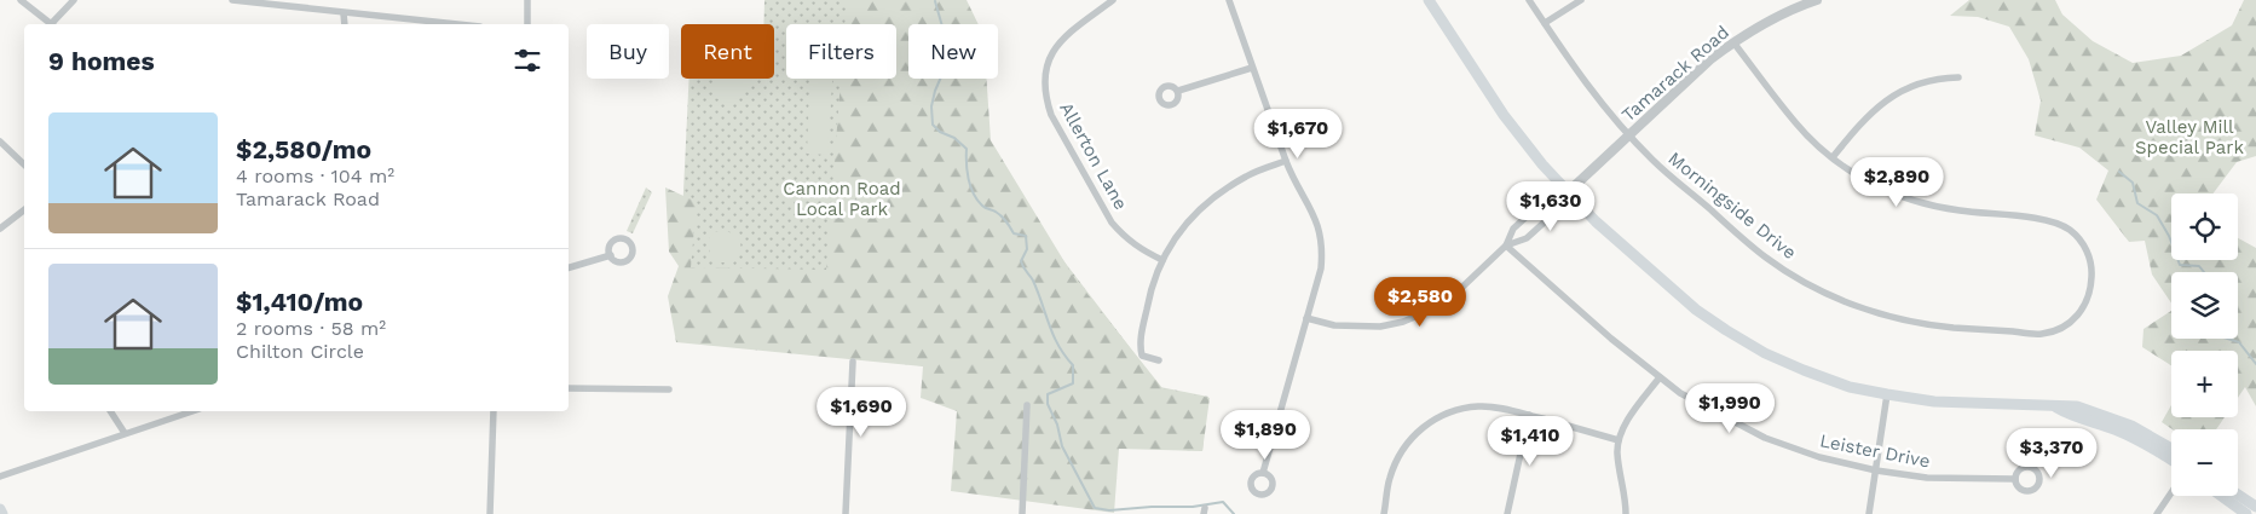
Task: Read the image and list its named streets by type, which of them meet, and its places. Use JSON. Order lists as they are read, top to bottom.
{
  "streets": {
    "street": [
      "Tamarack Road",
      "Allerton Lane",
      "Morningside Drive",
      "Leister Drive"
    ]
  },
  "crossings": [
    ["Tamarack Road", "Morningside Drive"],
    ["Tamarack Road", "Leister Drive"]
  ],
  "parks": ["Valley Mill Special Park", "Cannon Road Local Park"],
  "page": {
    "chip": [
      "Buy",
      "Rent",
      "Filters",
      "New"
    ],
    "heading": "9 homes",
    "list": [
      {
        "name": "$2,580/mo",
        "note": "4 rooms · 104 m² · Tamarack Road"
      },
      {
        "name": "$1,410/mo",
        "note": "2 rooms · 58 m² · Chilton Circle"
      }
    ],
    "price": [
      "$1,670",
      "$2,890",
      "$1,630",
      "$2,580",
      "$1,990",
      "$1,690",
      "$1,890",
      "$1,410",
      "$3,370"
    ],
    "map_buttons": ["+", "−"]
  }
}
